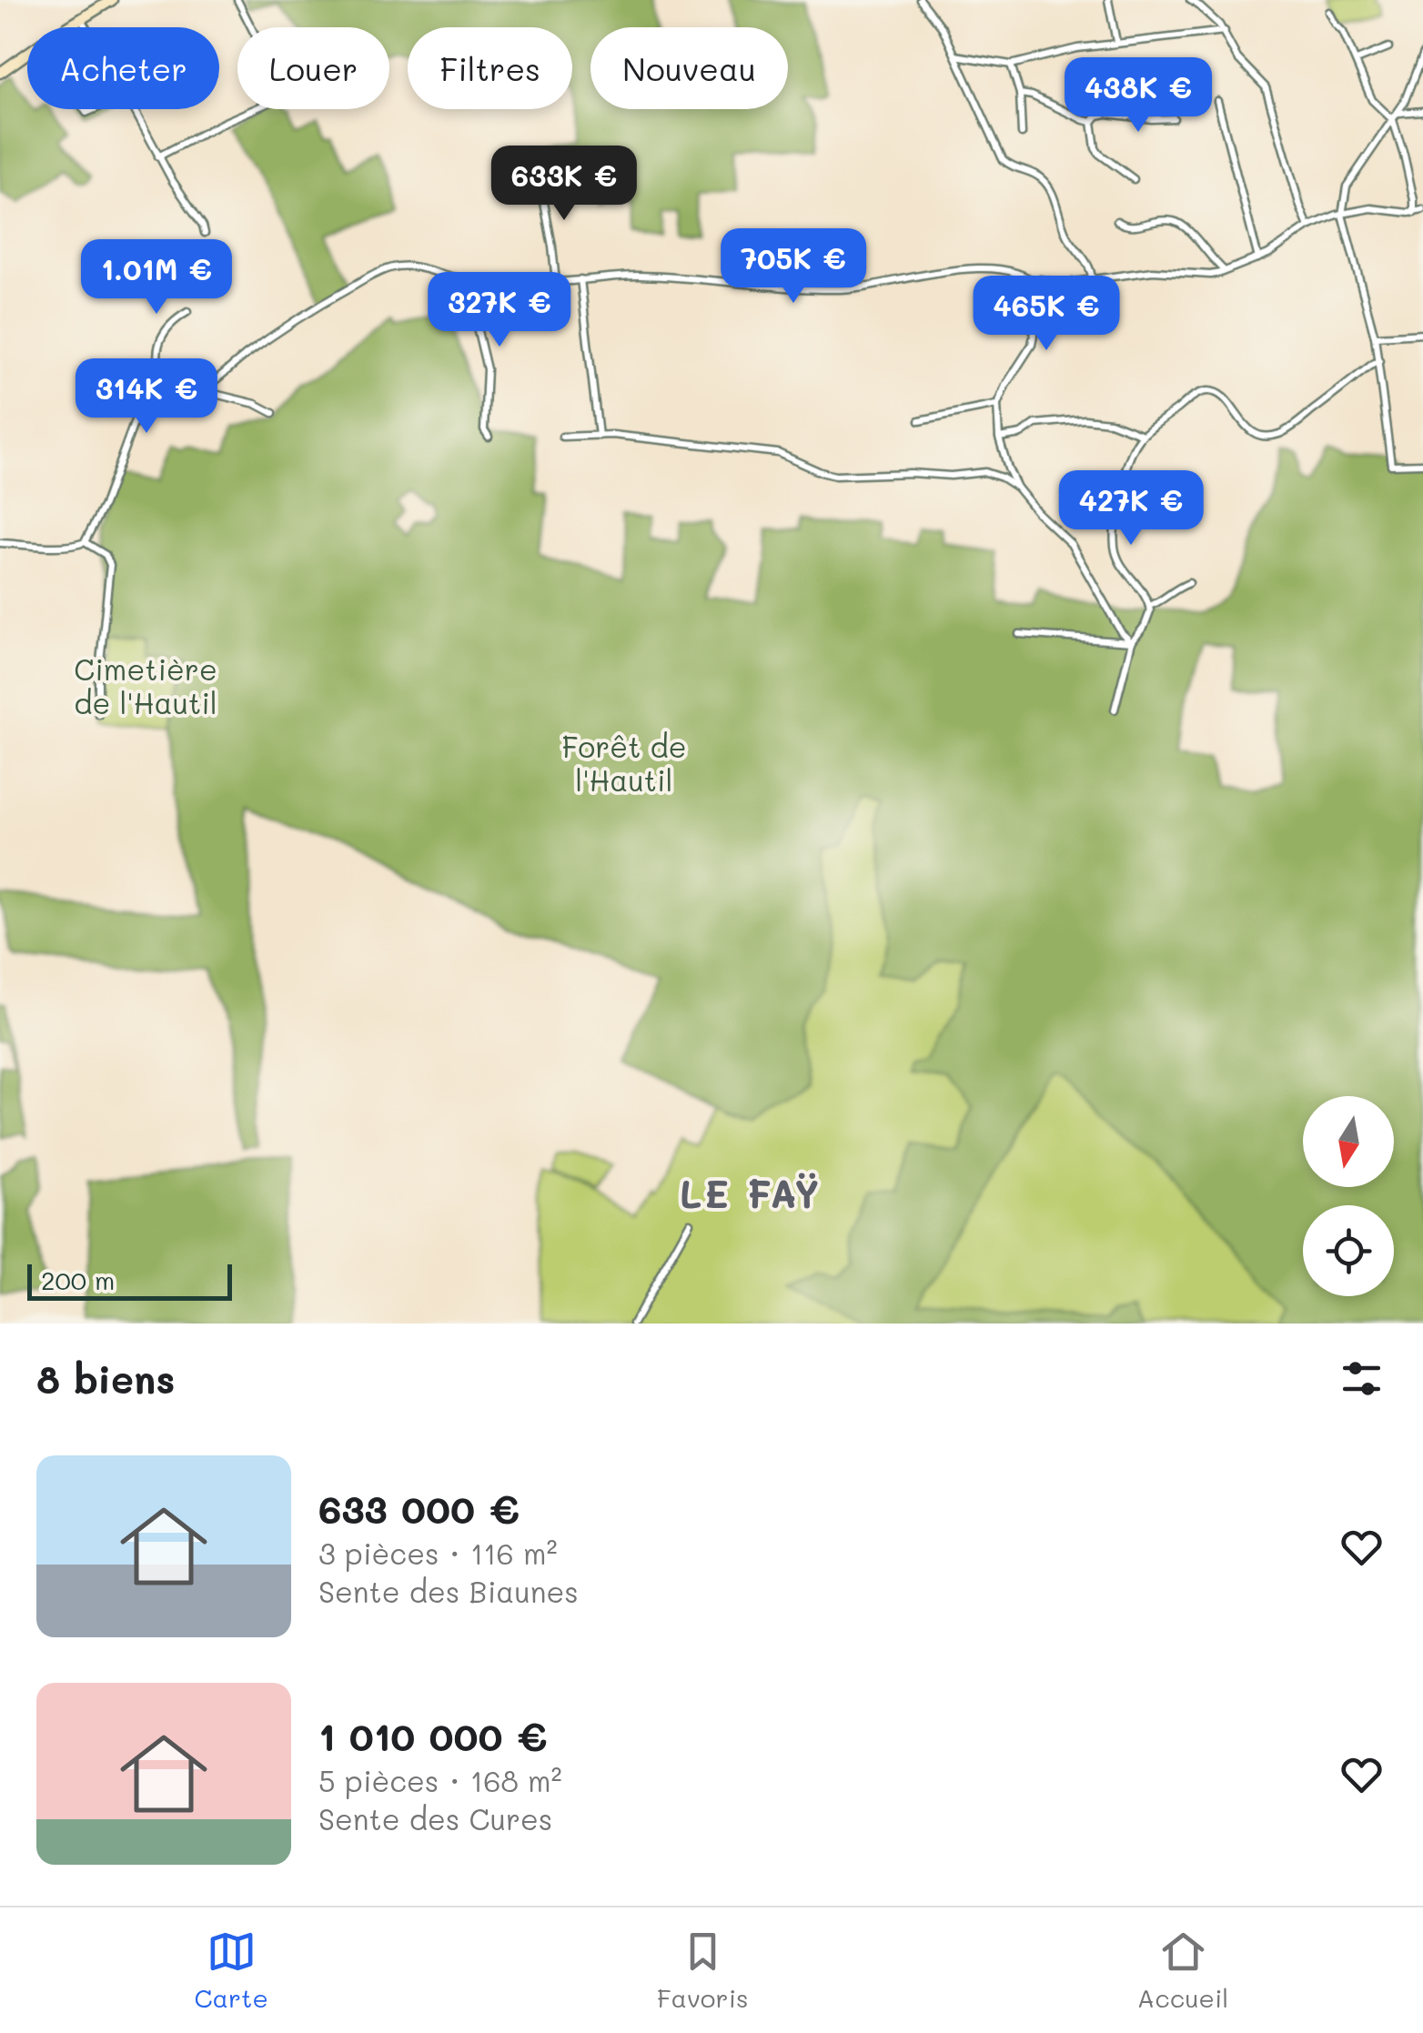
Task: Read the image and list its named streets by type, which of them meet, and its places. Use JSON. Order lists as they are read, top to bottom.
{
  "districts": ["LE FAŸ"],
  "parks": ["Cimetière de l'Hautil", "Forêt de l'Hautil"],
  "scale_bar": "200 m",
  "north": "bottom",
  "page": {
    "chip": [
      "Acheter",
      "Louer",
      "Filtres",
      "Nouveau"
    ],
    "price": [
      "438K €",
      "633K €",
      "705K €",
      "1.01M €",
      "327K €",
      "465K €",
      "314K €",
      "427K €"
    ],
    "scale": "200 m",
    "heading": "8 biens",
    "list": [
      {
        "name": "633 000 €",
        "note": "3 pièces · 116 m² · Sente des Biaunes"
      },
      {
        "name": "1 010 000 €",
        "note": "5 pièces · 168 m² · Sente des Cures"
      }
    ],
    "tabs": ["Carte", "Favoris", "Accueil"]
  }
}
